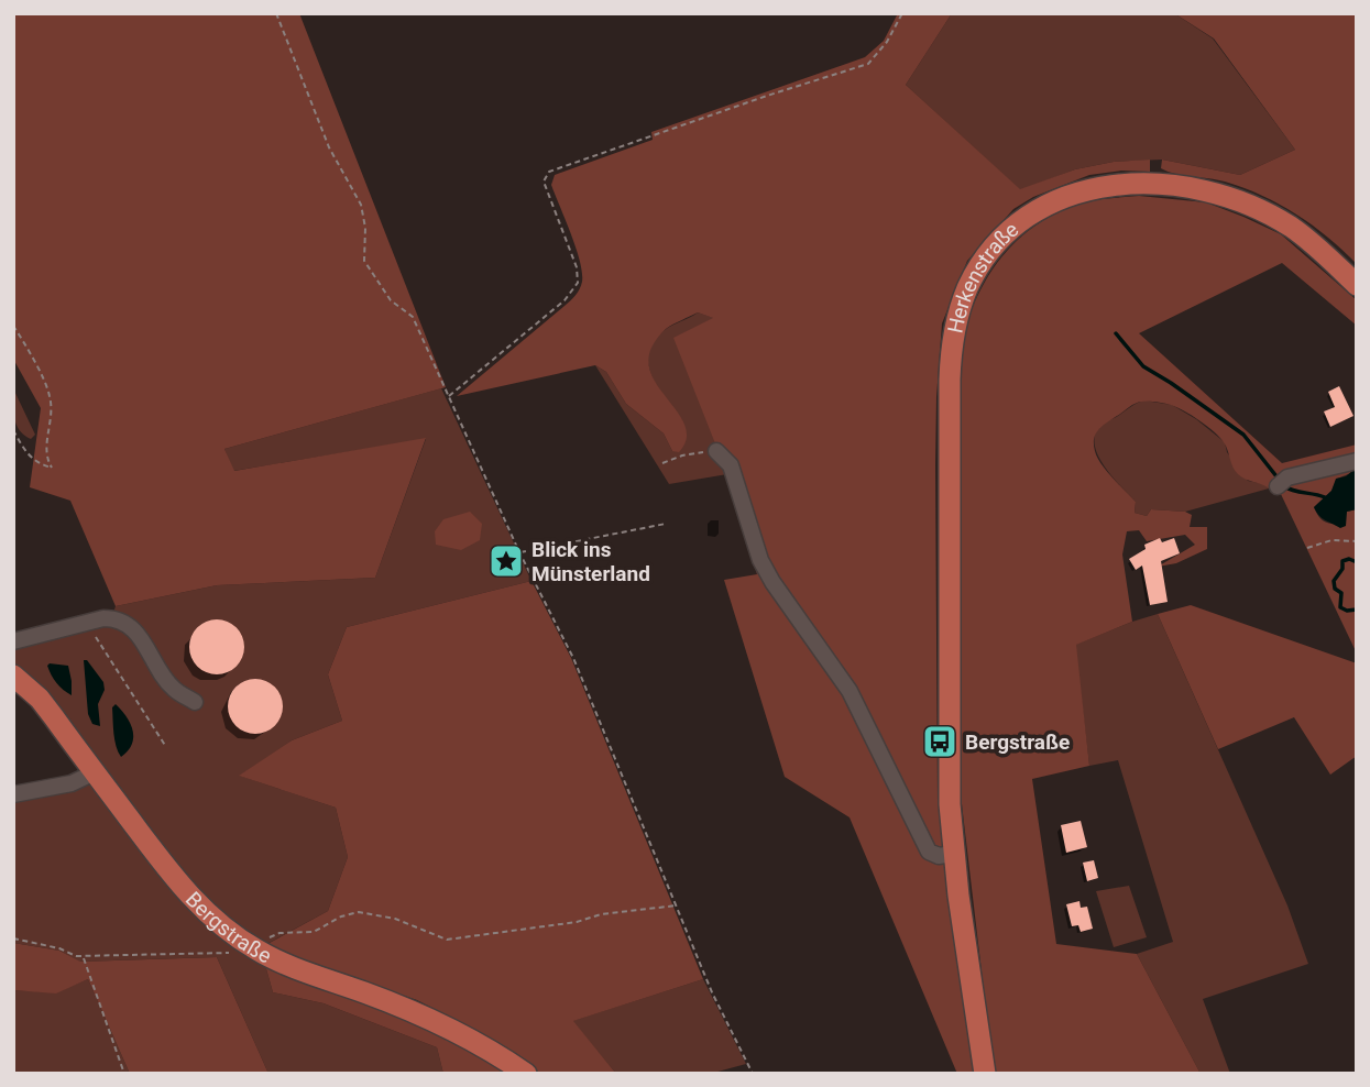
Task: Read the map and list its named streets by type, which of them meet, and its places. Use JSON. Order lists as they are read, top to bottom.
{
  "streets": {
    "main road": ["Herkenstraße", "Bergstraße"]
  },
  "places": {
    "place": ["Blick ins Münsterland"],
    "bus stop": ["Bergstraße"]
  }
}
